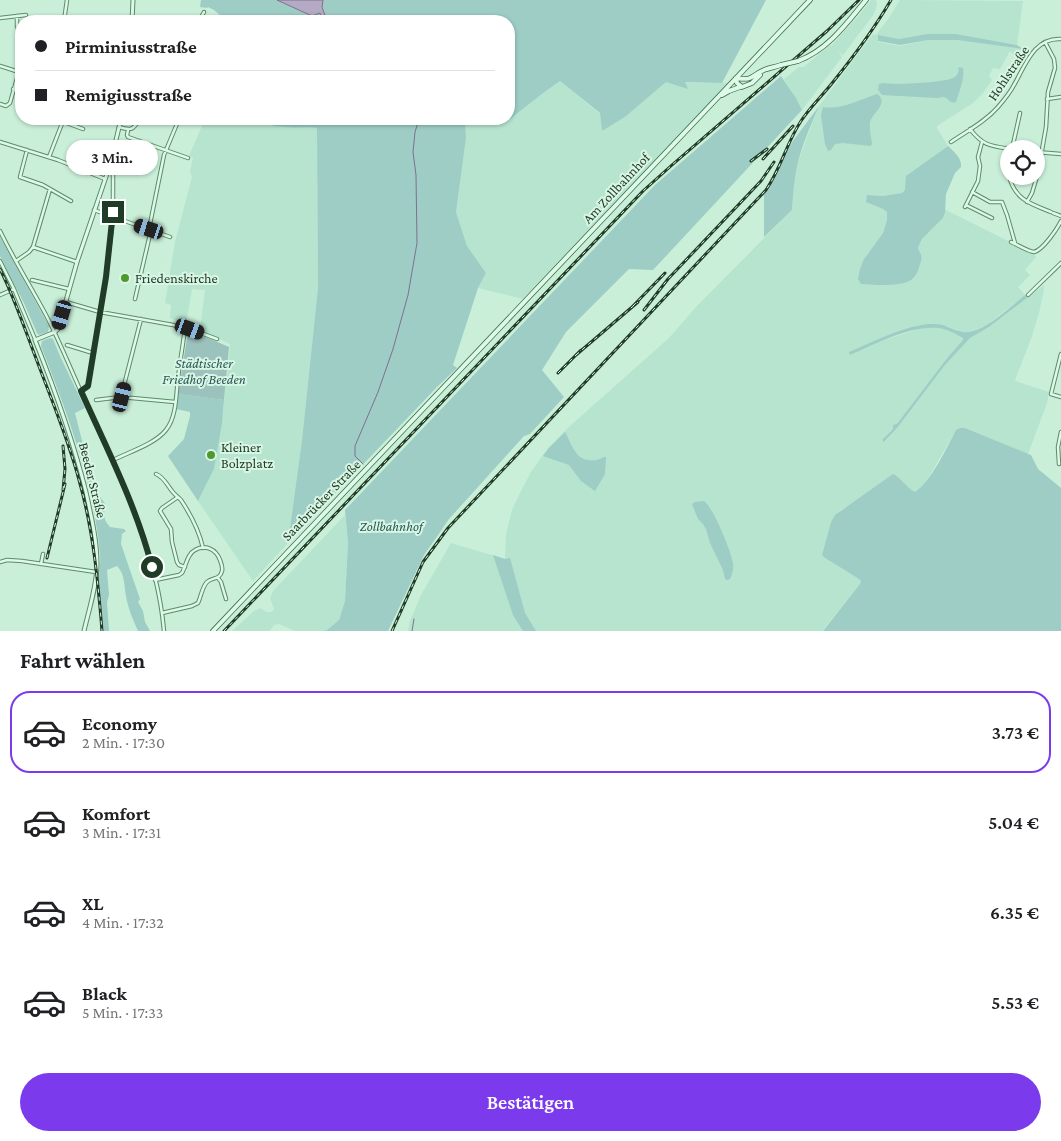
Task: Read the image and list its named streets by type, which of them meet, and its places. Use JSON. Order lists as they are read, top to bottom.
{
  "streets": {
    "main road": ["Am Zollbahnhof", "Saarbrücker Straße"],
    "street": ["Hohlstraße", "Beeder Straße"]
  },
  "crossings": [
    ["Am Zollbahnhof", "Saarbrücker Straße"]
  ],
  "parks": ["Städtischer Friedhof Beeden", "Zollbahnhof"],
  "places": ["Friedenskirche", "Kleiner Bolzplatz"],
  "page": {
    "banner": ["Pirminiusstraße", "Remigiusstraße"],
    "bubble": "3 Min.",
    "heading": "Fahrt wählen",
    "list": [
      {
        "name": "Economy",
        "note": "2 Min. · 17:30",
        "value": "3.73 €"
      },
      {
        "name": "Komfort",
        "note": "3 Min. · 17:31",
        "value": "5.04 €"
      },
      {
        "name": "XL",
        "note": "4 Min. · 17:32",
        "value": "6.35 €"
      },
      {
        "name": "Black",
        "note": "5 Min. · 17:33",
        "value": "5.53 €"
      }
    ],
    "buttons": "Bestätigen"
  }
}
